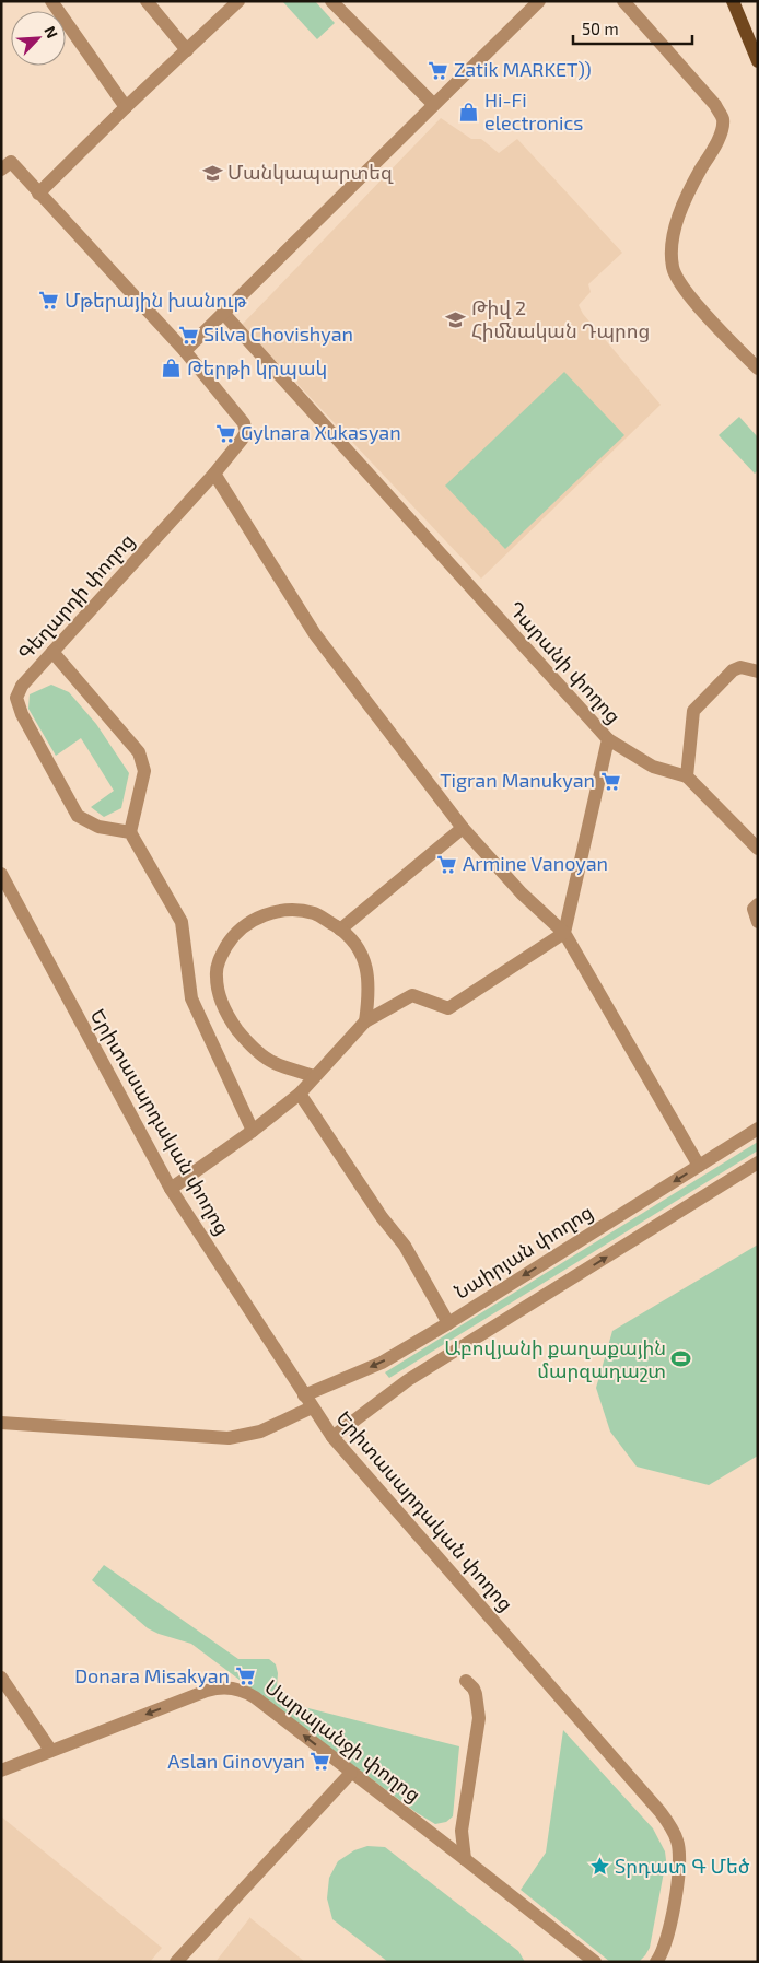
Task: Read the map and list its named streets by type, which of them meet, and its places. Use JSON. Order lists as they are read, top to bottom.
{
  "streets": {
    "street": [
      "Գեղարդի փողոց",
      "Դարանի փողոց",
      "Երիտասարդական փողոց",
      "Նաիրյան փողոց",
      "Սարալանջի փողոց"
    ]
  },
  "crossings": [
    ["Երիտասարդական փողոց", "Նաիրյան փողոց"]
  ],
  "one_way": ["Սարալանջի փողոց"],
  "places": {
    "supermarket": [
      "Zatik MARKET))",
      "Մթերային խանութ",
      "Silva Chovishyan",
      "Gylnara Xukasyan",
      "Tigran Manukyan",
      "Armine Vanoyan",
      "Donara Misakyan",
      "Aslan Ginovyan"
    ],
    "shop": ["Hi-Fi electronics", "Թերթի կրպակ"],
    "school or university": ["Մանկապարտեզ", "Թիվ 2 Հիմնական Դպրոց"],
    "sports": ["Աբովյանի քաղաքային մարզադաշտ"],
    "place": ["Տրդատ Գ Մեծ"]
  },
  "scale_bar": "50 m",
  "north": "top right"
}
